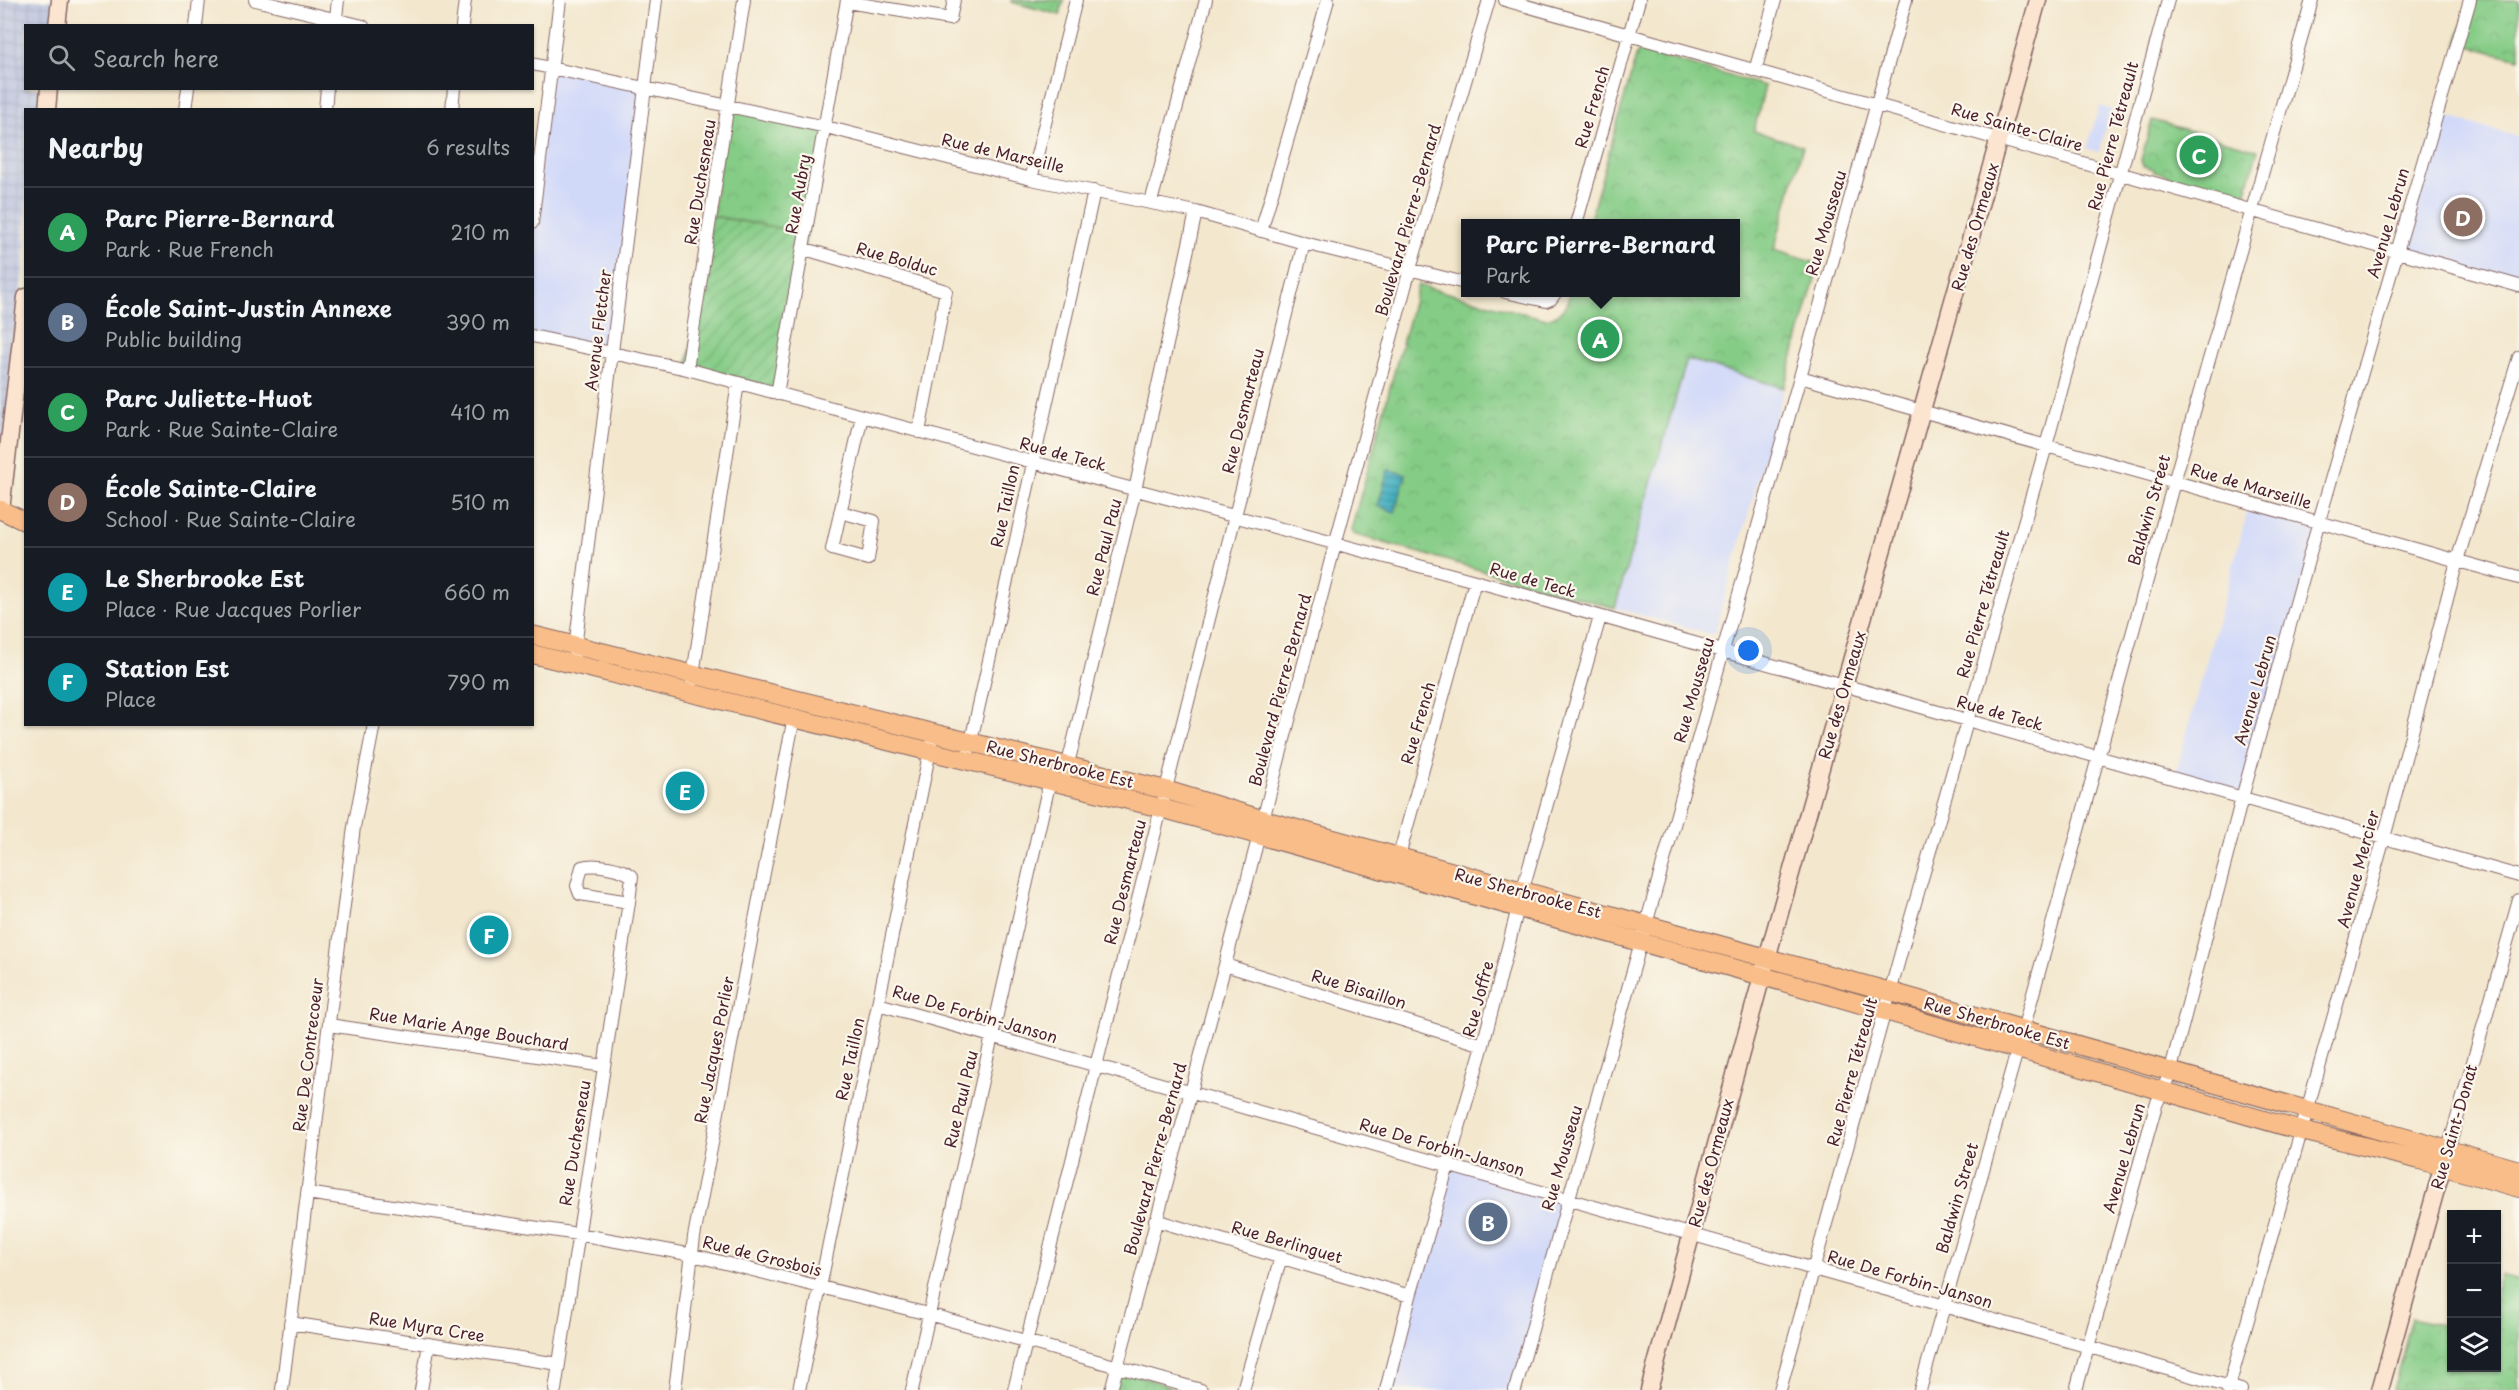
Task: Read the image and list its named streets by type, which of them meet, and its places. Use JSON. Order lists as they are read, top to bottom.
{
  "streets": {
    "main road": ["Rue Sherbrooke Est"],
    "street": [
      "Rue French",
      "Rue Sainte-Claire",
      "Rue Pierre Tétreault",
      "Rue de Marseille",
      "Rue Duchesneau",
      "Rue Aubry",
      "Boulevard Pierre-Bernard",
      "Rue Mousseau",
      "Avenue Lebrun",
      "Rue des Ormeaux",
      "Rue Bolduc",
      "Avenue Fletcher",
      "Rue Desmarteau",
      "Rue de Teck",
      "Rue Taillon",
      "Baldwin Street",
      "Rue Paul Pau",
      "Avenue Mercier",
      "Rue Bisaillon",
      "Rue Joffre",
      "Rue De Forbin-Janson",
      "Rue Marie Ange Bouchard",
      "Rue Jacques Porlier",
      "Rue De Contrecoeur",
      "Rue Saint-Donat",
      "Rue Berlinguet",
      "Rue de Grosbois",
      "Rue Myra Cree"
    ]
  },
  "crossings": [
    ["Rue French", "Rue Sainte-Claire"],
    ["Rue French", "Rue de Teck"],
    ["Rue French", "Rue Sherbrooke Est"],
    ["Rue Sainte-Claire", "Rue Pierre Tétreault"],
    ["Rue Sainte-Claire", "Rue Mousseau"],
    ["Rue Sainte-Claire", "Avenue Lebrun"],
    ["Rue Sainte-Claire", "Rue des Ormeaux"],
    ["Rue Sainte-Claire", "Baldwin Street"],
    ["Rue Pierre Tétreault", "Rue de Marseille"],
    ["Rue Pierre Tétreault", "Rue de Teck"],
    ["Rue Pierre Tétreault", "Rue Sherbrooke Est"],
    ["Rue Pierre Tétreault", "Rue De Forbin-Janson"],
    ["Rue de Marseille", "Rue Duchesneau"],
    ["Rue de Marseille", "Rue Aubry"],
    ["Rue de Marseille", "Boulevard Pierre-Bernard"],
    ["Rue de Marseille", "Rue Mousseau"],
    ["Rue de Marseille", "Avenue Lebrun"],
    ["Rue de Marseille", "Rue des Ormeaux"],
    ["Rue de Marseille", "Avenue Fletcher"],
    ["Rue de Marseille", "Rue Desmarteau"],
    ["Rue de Marseille", "Rue Taillon"],
    ["Rue de Marseille", "Baldwin Street"],
    ["Rue de Marseille", "Rue Paul Pau"],
    ["Rue de Marseille", "Avenue Mercier"],
    ["Rue Duchesneau", "Rue de Teck"],
    ["Rue Duchesneau", "Rue Marie Ange Bouchard"],
    ["Rue Duchesneau", "Rue de Grosbois"],
    ["Rue Duchesneau", "Rue Myra Cree"],
    ["Rue Aubry", "Rue Bolduc"],
    ["Rue Aubry", "Rue de Teck"],
    ["Boulevard Pierre-Bernard", "Rue de Teck"],
    ["Boulevard Pierre-Bernard", "Rue Sherbrooke Est"],
    ["Boulevard Pierre-Bernard", "Rue Bisaillon"],
    ["Boulevard Pierre-Bernard", "Rue De Forbin-Janson"],
    ["Boulevard Pierre-Bernard", "Rue Berlinguet"],
    ["Boulevard Pierre-Bernard", "Rue de Grosbois"],
    ["Rue Mousseau", "Rue de Teck"],
    ["Rue Mousseau", "Rue Sherbrooke Est"],
    ["Rue Mousseau", "Rue De Forbin-Janson"],
    ["Avenue Lebrun", "Rue de Teck"],
    ["Avenue Lebrun", "Rue Sherbrooke Est"],
    ["Avenue Lebrun", "Rue De Forbin-Janson"],
    ["Rue des Ormeaux", "Rue de Teck"],
    ["Rue des Ormeaux", "Rue Sherbrooke Est"],
    ["Rue des Ormeaux", "Rue De Forbin-Janson"],
    ["Rue Bolduc", "Rue de Teck"],
    ["Avenue Fletcher", "Rue de Teck"],
    ["Avenue Fletcher", "Rue Sherbrooke Est"],
    ["Rue Desmarteau", "Rue de Teck"],
    ["Rue Desmarteau", "Rue Sherbrooke Est"],
    ["Rue Desmarteau", "Rue De Forbin-Janson"],
    ["Rue Desmarteau", "Rue de Grosbois"],
    ["Rue de Teck", "Rue Taillon"],
    ["Rue de Teck", "Baldwin Street"],
    ["Rue de Teck", "Rue Paul Pau"],
    ["Rue de Teck", "Avenue Mercier"],
    ["Rue de Teck", "Rue Joffre"],
    ["Rue Taillon", "Rue Sherbrooke Est"],
    ["Rue Taillon", "Rue De Forbin-Janson"],
    ["Rue Taillon", "Rue de Grosbois"],
    ["Baldwin Street", "Rue Sherbrooke Est"],
    ["Baldwin Street", "Rue De Forbin-Janson"],
    ["Rue Paul Pau", "Rue Sherbrooke Est"],
    ["Rue Paul Pau", "Rue De Forbin-Janson"],
    ["Rue Paul Pau", "Rue de Grosbois"],
    ["Rue Sherbrooke Est", "Avenue Mercier"],
    ["Rue Sherbrooke Est", "Rue Joffre"],
    ["Rue Sherbrooke Est", "Rue Jacques Porlier"],
    ["Rue Sherbrooke Est", "Rue Saint-Donat"],
    ["Avenue Mercier", "Rue De Forbin-Janson"],
    ["Rue Bisaillon", "Rue Joffre"],
    ["Rue Joffre", "Rue De Forbin-Janson"],
    ["Rue Joffre", "Rue Berlinguet"],
    ["Rue Marie Ange Bouchard", "Rue De Contrecoeur"],
    ["Rue Jacques Porlier", "Rue de Grosbois"],
    ["Rue De Contrecoeur", "Rue de Grosbois"],
    ["Rue De Contrecoeur", "Rue Myra Cree"]
  ],
  "page": {
    "search": "Search here",
    "heading": ["Nearby", "6 results"],
    "pins": [
      "C",
      "D",
      "A",
      "E",
      "F",
      "B"
    ],
    "list": [
      {
        "mark": "A",
        "name": "Parc Pierre-Bernard",
        "note": "Park · Rue French",
        "value": "210 m"
      },
      {
        "mark": "B",
        "name": "École Saint-Justin Annexe",
        "note": "Public building",
        "value": "390 m"
      },
      {
        "mark": "C",
        "name": "Parc Juliette-Huot",
        "note": "Park · Rue Sainte-Claire",
        "value": "410 m"
      },
      {
        "mark": "D",
        "name": "École Sainte-Claire",
        "note": "School · Rue Sainte-Claire",
        "value": "510 m"
      },
      {
        "mark": "E",
        "name": "Le Sherbrooke Est",
        "note": "Place · Rue Jacques Porlier",
        "value": "660 m"
      },
      {
        "mark": "F",
        "name": "Station Est",
        "note": "Place",
        "value": "790 m"
      }
    ],
    "popup": ["Parc Pierre-Bernard", "Park"],
    "map_buttons": ["+", "−"]
  }
}
